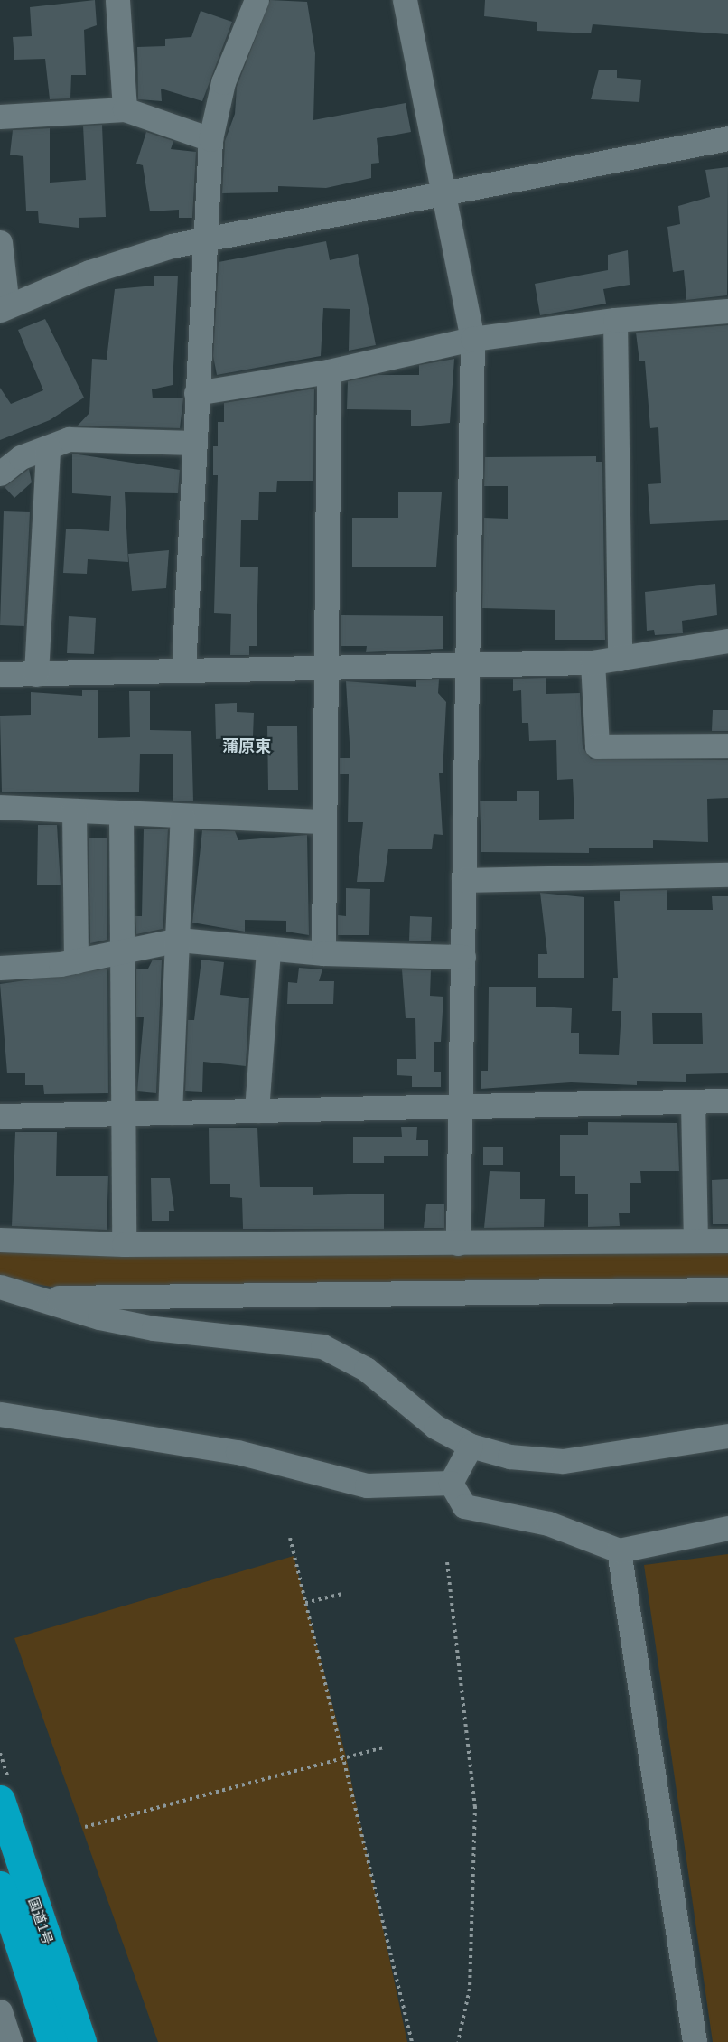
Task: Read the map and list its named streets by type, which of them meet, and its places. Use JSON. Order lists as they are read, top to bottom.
{
  "streets": {
    "highway": ["国道1号"]
  },
  "districts": ["蒲原東"]
}
